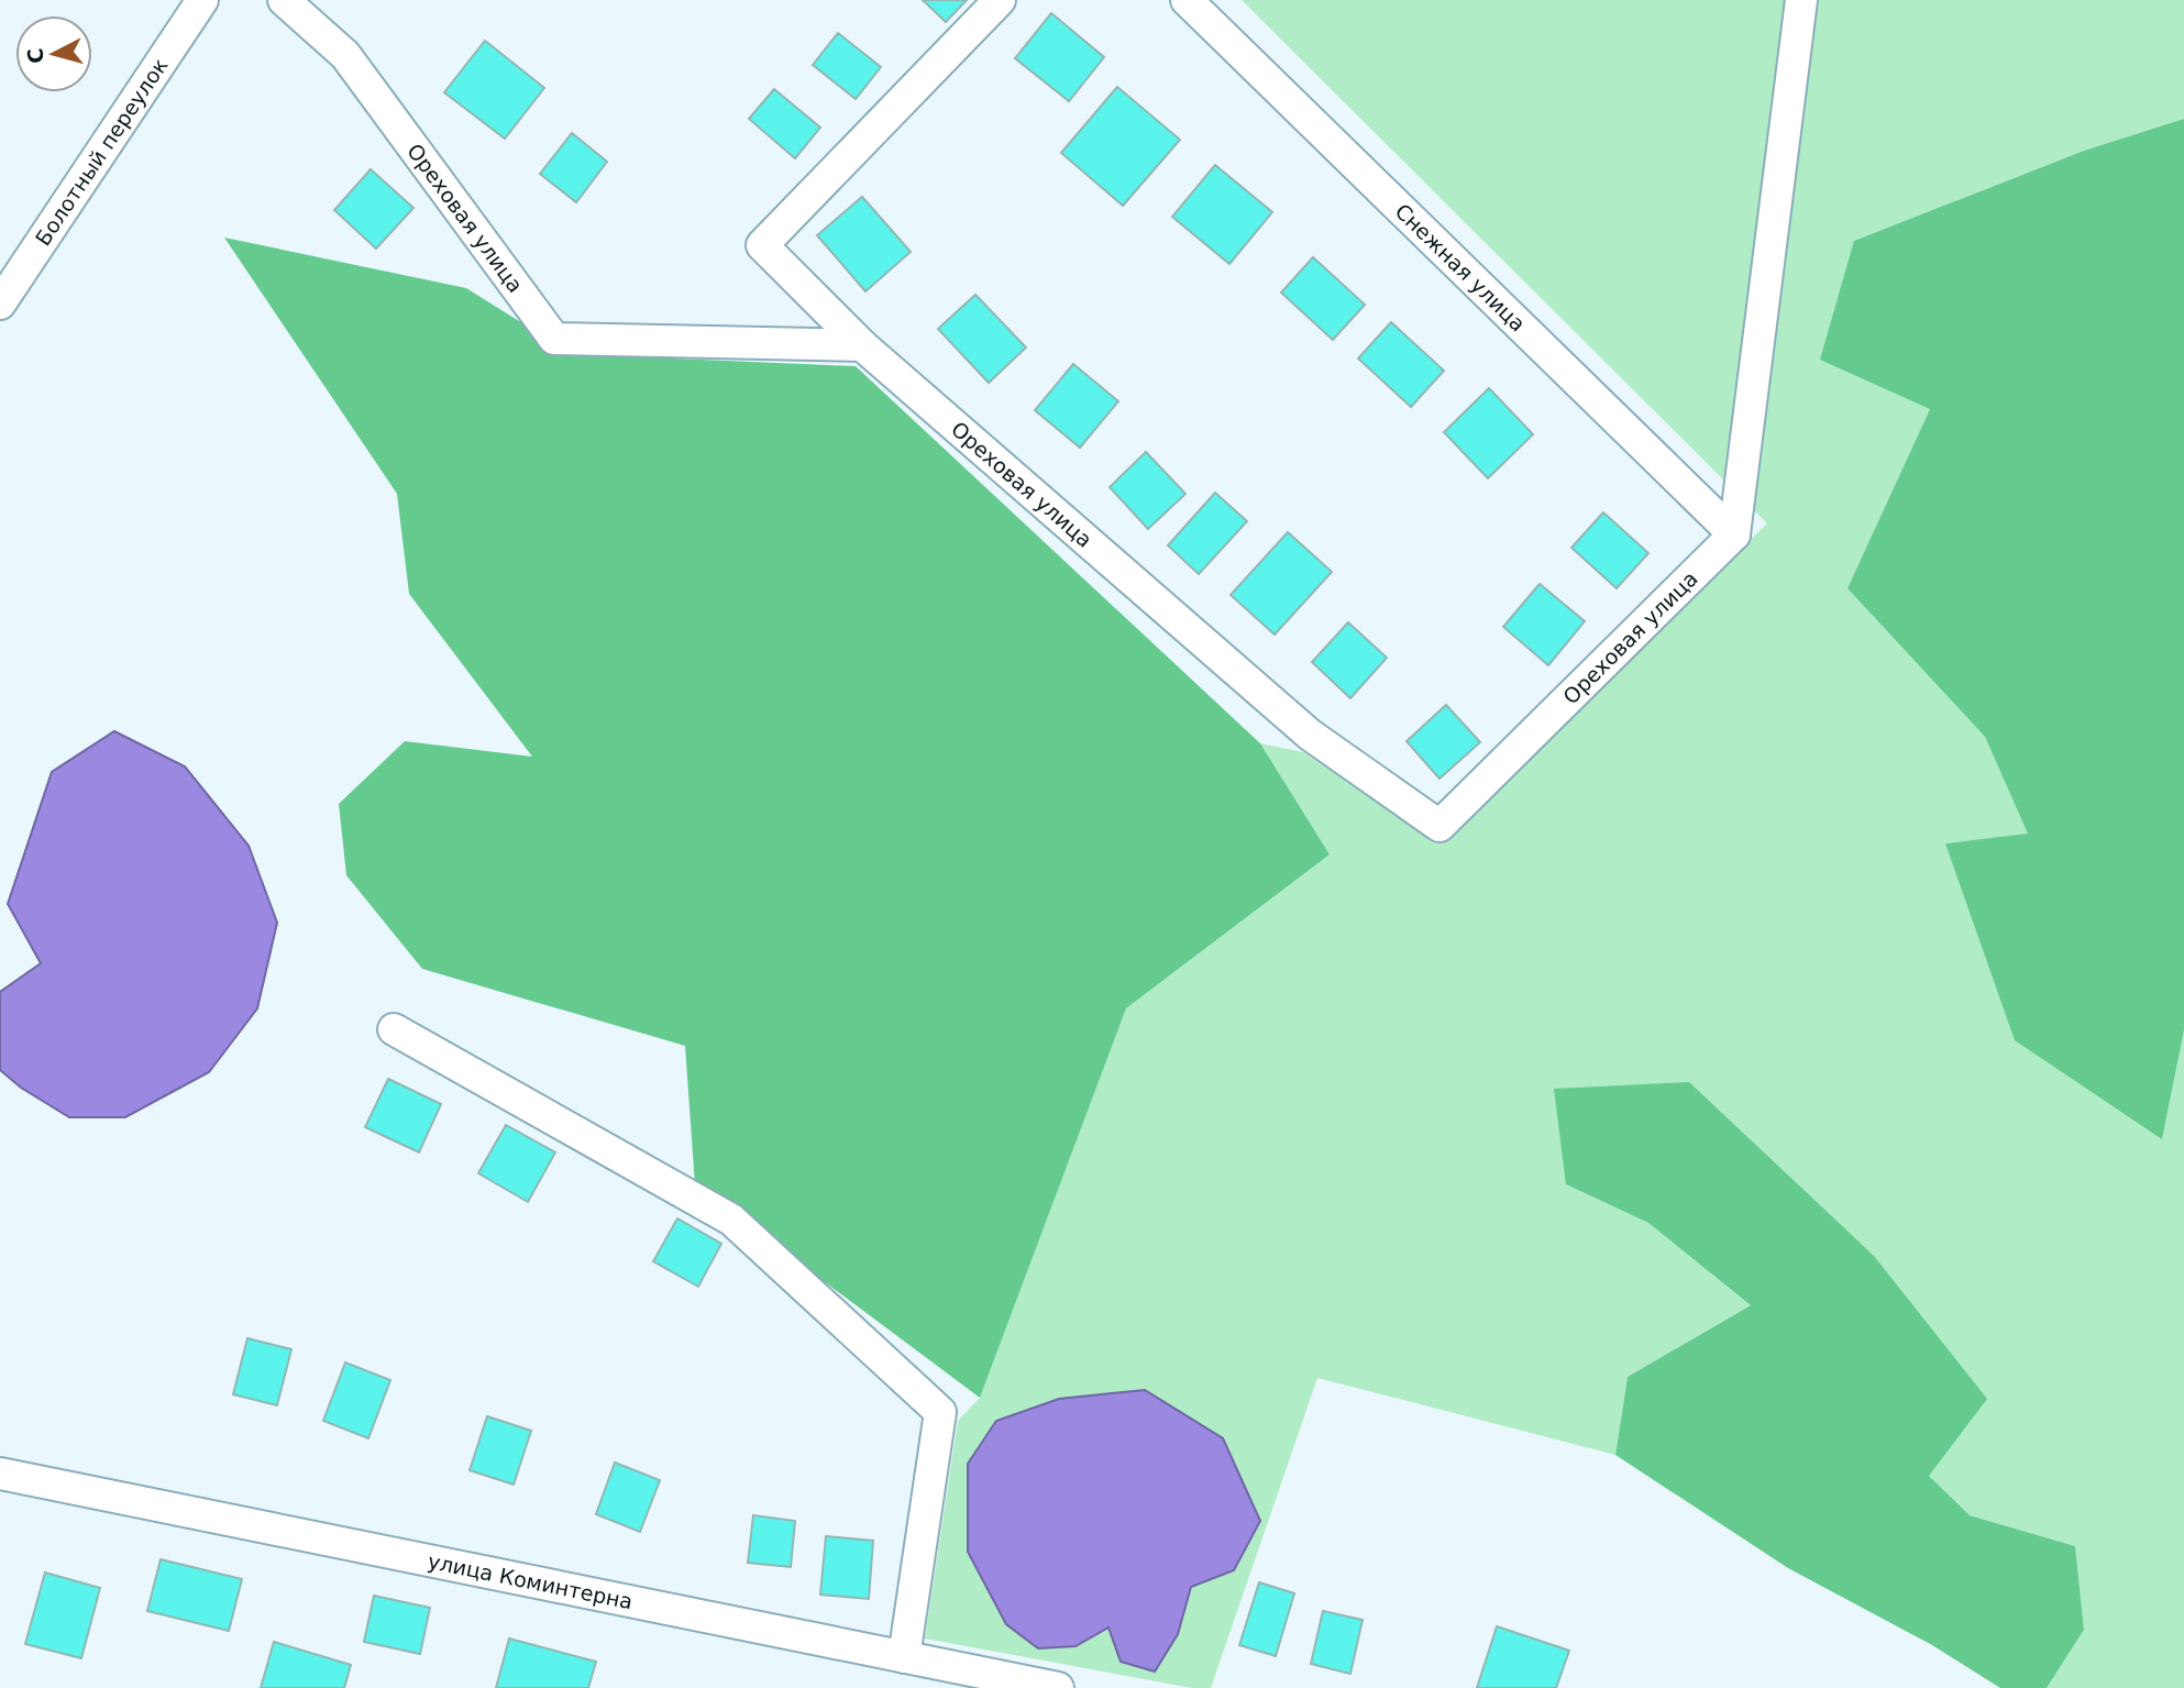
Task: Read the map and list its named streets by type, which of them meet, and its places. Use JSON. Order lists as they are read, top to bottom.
{
  "streets": {
    "street": [
      "Болотный переулок",
      "Ореховая улица",
      "Снежная улица",
      "улица Коминтерна"
    ]
  },
  "crossings": [
    ["Ореховая улица", "Снежная улица"]
  ],
  "north": "left"
}
